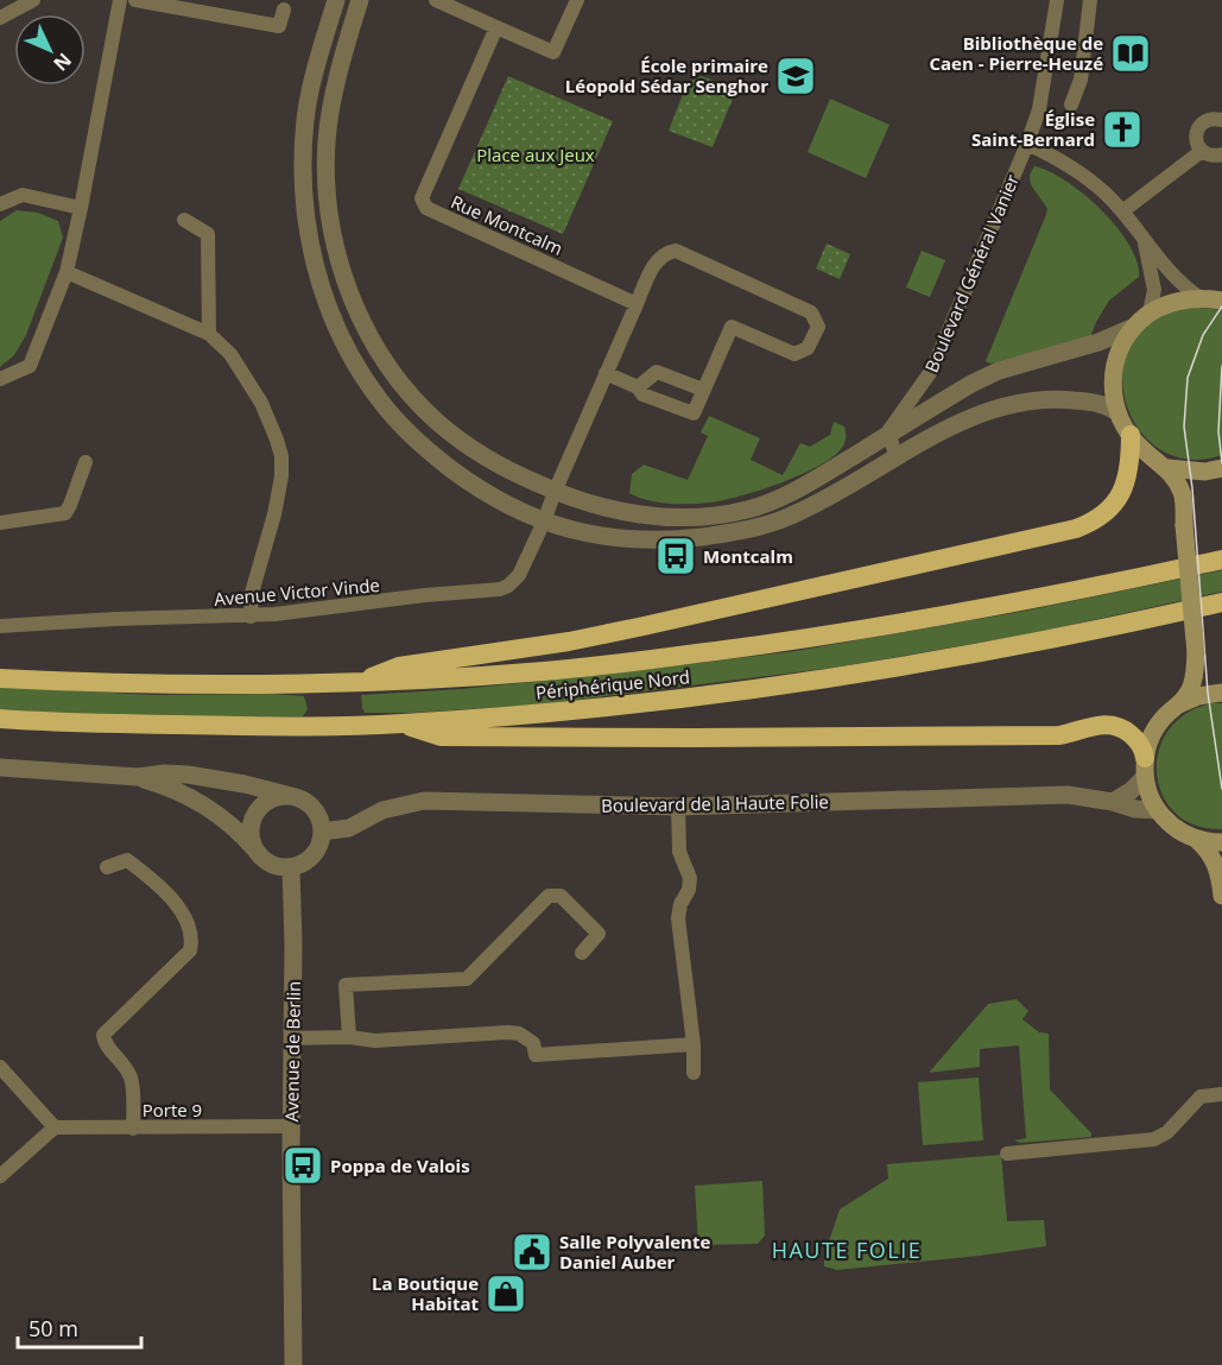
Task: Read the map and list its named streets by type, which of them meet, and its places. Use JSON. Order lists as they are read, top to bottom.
{
  "streets": {
    "highway": ["Périphérique Nord"],
    "street": [
      "Rue Montcalm",
      "Boulevard Général Vanier",
      "Avenue Victor Vinde",
      "Boulevard de la Haute Folie",
      "Avenue de Berlin",
      "Porte 9"
    ]
  },
  "crossings": [
    ["Boulevard Général Vanier", "Avenue Victor Vinde"],
    ["Boulevard de la Haute Folie", "Avenue de Berlin"],
    ["Avenue de Berlin", "Porte 9"]
  ],
  "districts": ["HAUTE FOLIE"],
  "parks": ["Place aux Jeux"],
  "places": {
    "library": ["Bibliothèque de Caen - Pierre-Heuzé"],
    "school or university": ["École primaire Léopold Sédar Senghor"],
    "church": ["Église Saint-Bernard"],
    "bus stop": ["Montcalm", "Poppa de Valois"],
    "public building": ["Salle Polyvalente Daniel Auber"],
    "shop": ["La Boutique Habitat"]
  },
  "scale_bar": "50 m",
  "north": "bottom right"
}
